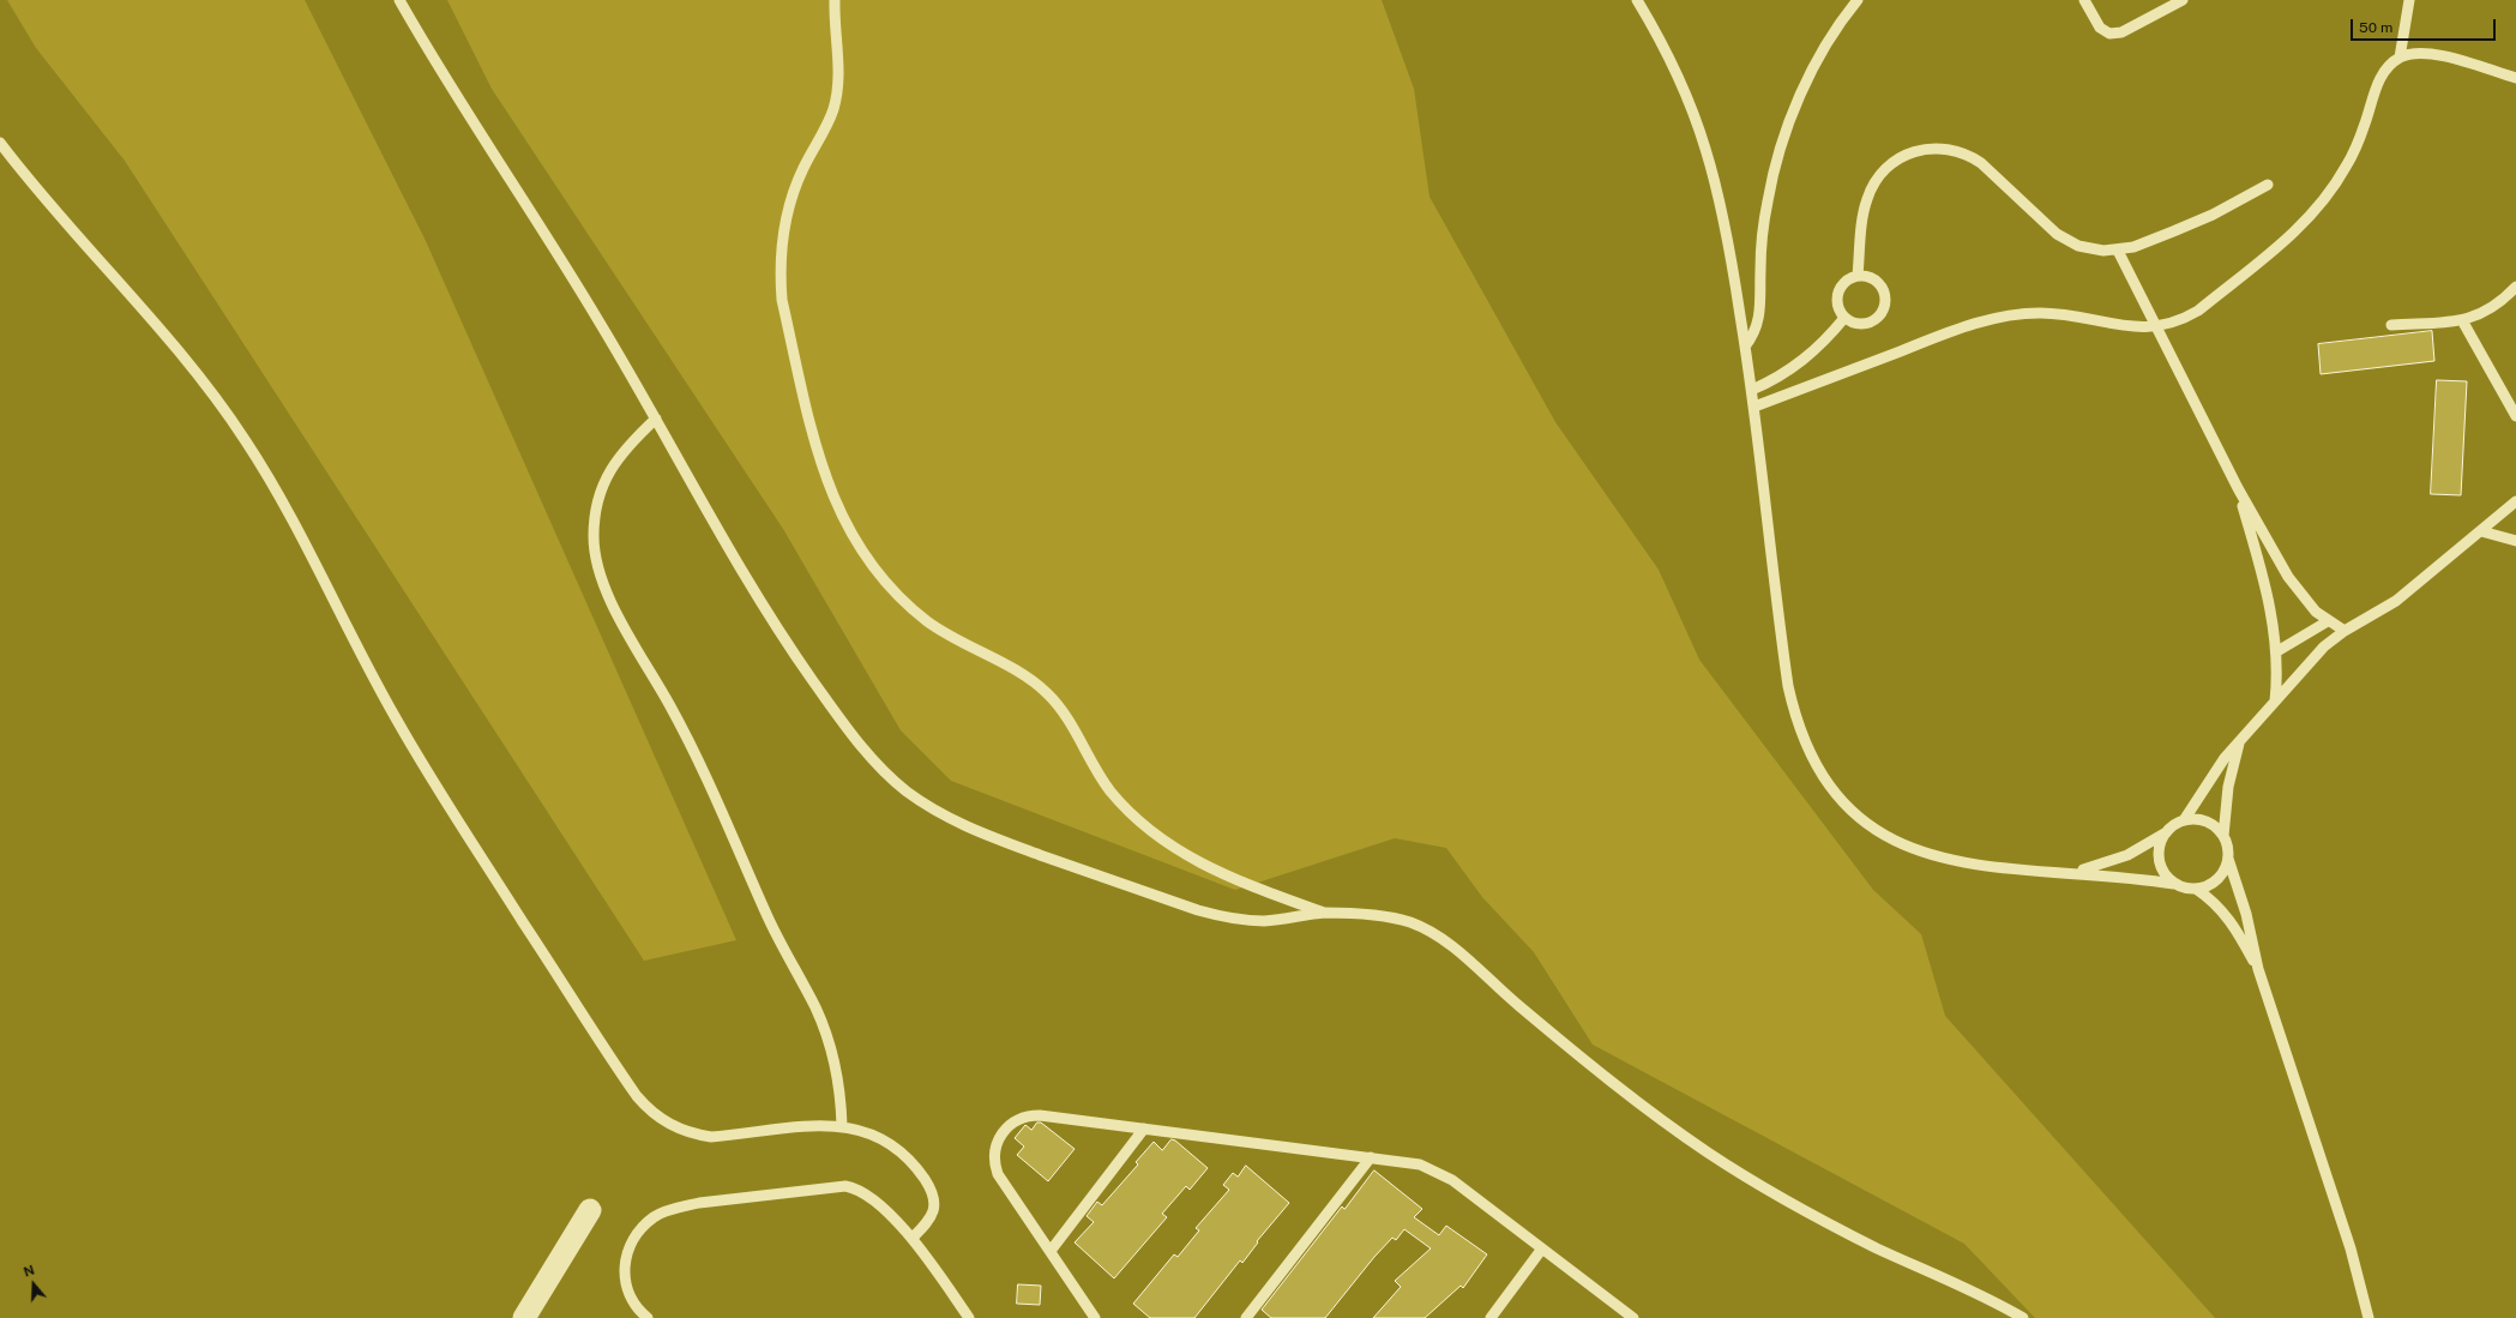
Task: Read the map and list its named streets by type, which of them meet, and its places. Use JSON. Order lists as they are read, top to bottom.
{
  "scale_bar": "50 m",
  "north": "top"
}
